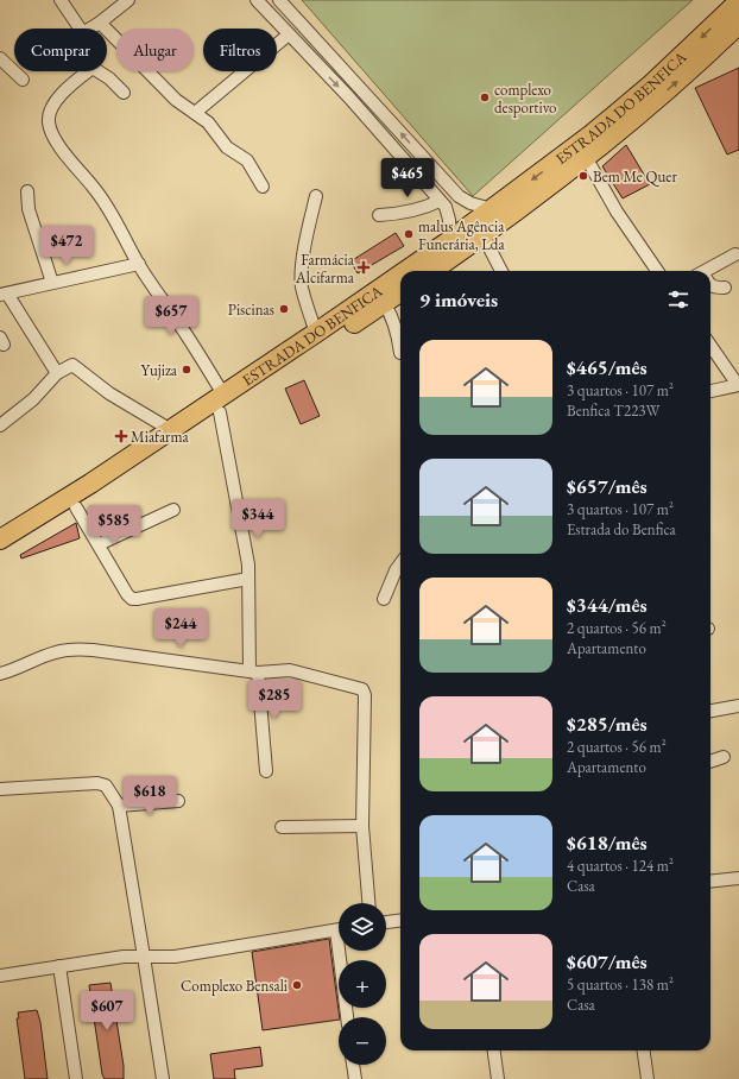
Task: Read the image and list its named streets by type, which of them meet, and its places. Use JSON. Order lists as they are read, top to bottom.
{
  "streets": {
    "highway": ["ESTRADA DO BENFICA"]
  },
  "places": {
    "other": [
      "complexo desportivo",
      "Bem Me Quer",
      "malus Agência Funerária, Lda",
      "Piscinas",
      "Yujiza",
      "Complexo Bensali"
    ],
    "health": ["Farmácia Alcifarma", "Miafarma"]
  },
  "page": {
    "chip": ["Comprar", "Alugar", "Filtros"],
    "price": [
      "$465",
      "$472",
      "$657",
      "$344",
      "$585",
      "$244",
      "$285",
      "$618",
      "$607"
    ],
    "heading": "9 imóveis",
    "list": [
      {
        "name": "$465/mês",
        "note": "3 quartos · 107 m² · Benfica T223W"
      },
      {
        "name": "$657/mês",
        "note": "3 quartos · 107 m² · Estrada do Benfica"
      },
      {
        "name": "$344/mês",
        "note": "2 quartos · 56 m² · Apartamento"
      },
      {
        "name": "$285/mês",
        "note": "2 quartos · 56 m² · Apartamento"
      },
      {
        "name": "$618/mês",
        "note": "4 quartos · 124 m² · Casa"
      },
      {
        "name": "$607/mês",
        "note": "5 quartos · 138 m² · Casa"
      }
    ],
    "map_buttons": ["+", "−"]
  }
}
